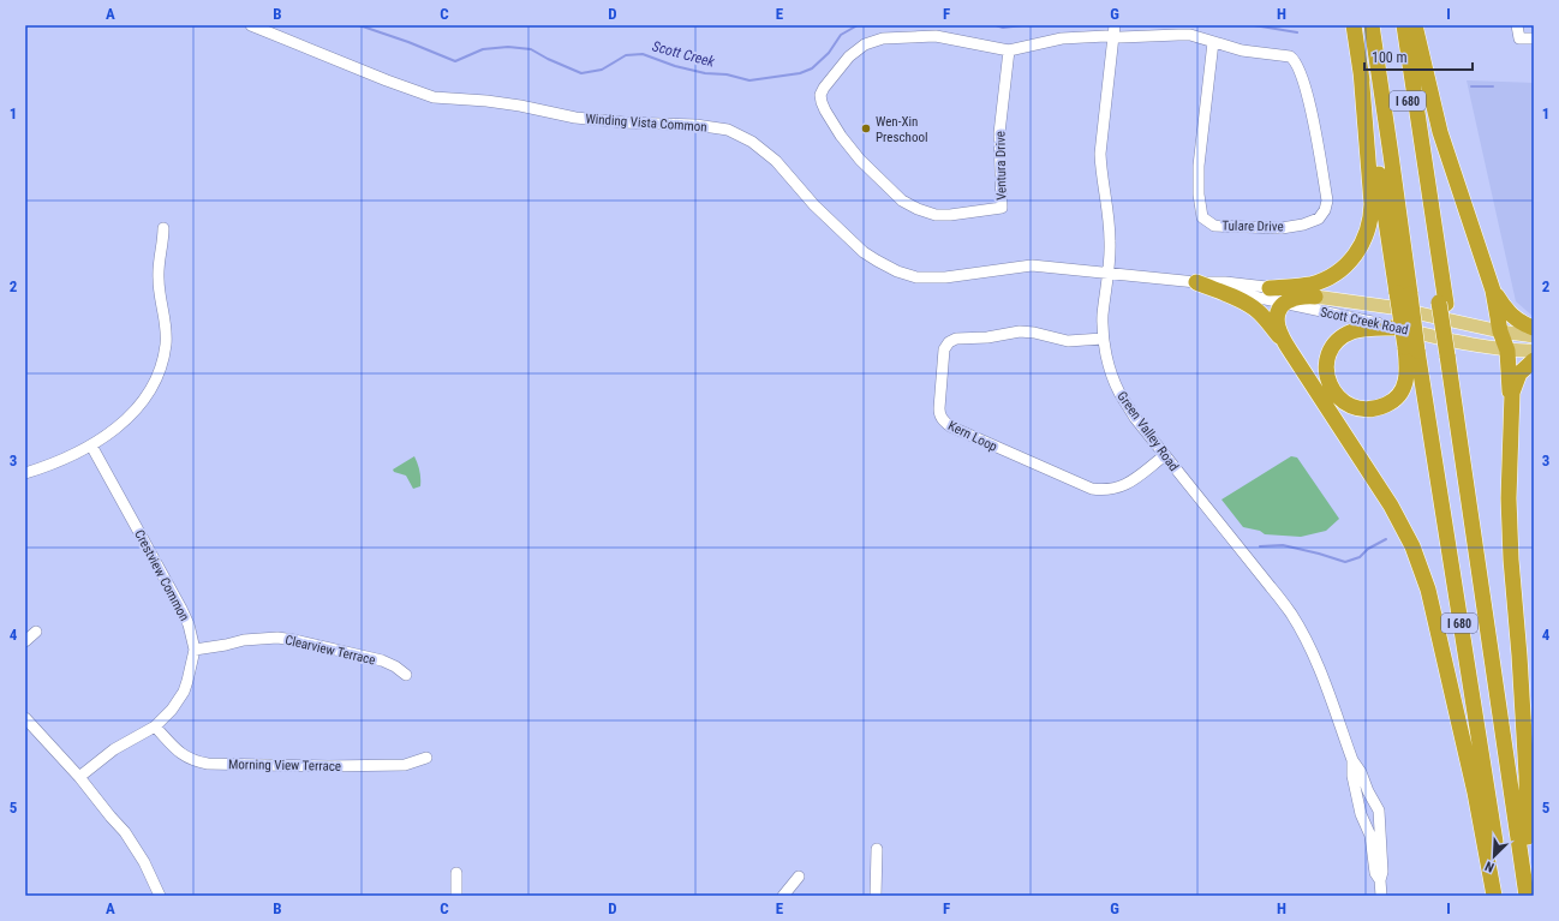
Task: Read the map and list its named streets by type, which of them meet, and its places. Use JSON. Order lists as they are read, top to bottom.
{
  "streets": {
    "highway": ["I 680"],
    "main road": ["Scott Creek Road"],
    "street": [
      "Winding Vista Common",
      "Ventura Drive",
      "Tulare Drive",
      "Green Valley Road",
      "Kern Loop",
      "Crestview Common",
      "Clearview Terrace",
      "Morning View Terrace"
    ]
  },
  "crossings": [
    ["Winding Vista Common", "Scott Creek Road"],
    ["Scott Creek Road", "Green Valley Road"],
    ["Green Valley Road", "Kern Loop"],
    ["Crestview Common", "Clearview Terrace"],
    ["Crestview Common", "Morning View Terrace"]
  ],
  "water": ["Scott Creek"],
  "places": ["Wen-Xin Preschool"],
  "scale_bar": "100 m",
  "north": "bottom left",
  "grid": {
    "columns": [
      "A",
      "B",
      "C",
      "D",
      "E",
      "F",
      "G",
      "H",
      "I"
    ],
    "rows": [
      "1",
      "2",
      "3",
      "4",
      "5"
    ]
  }
}
